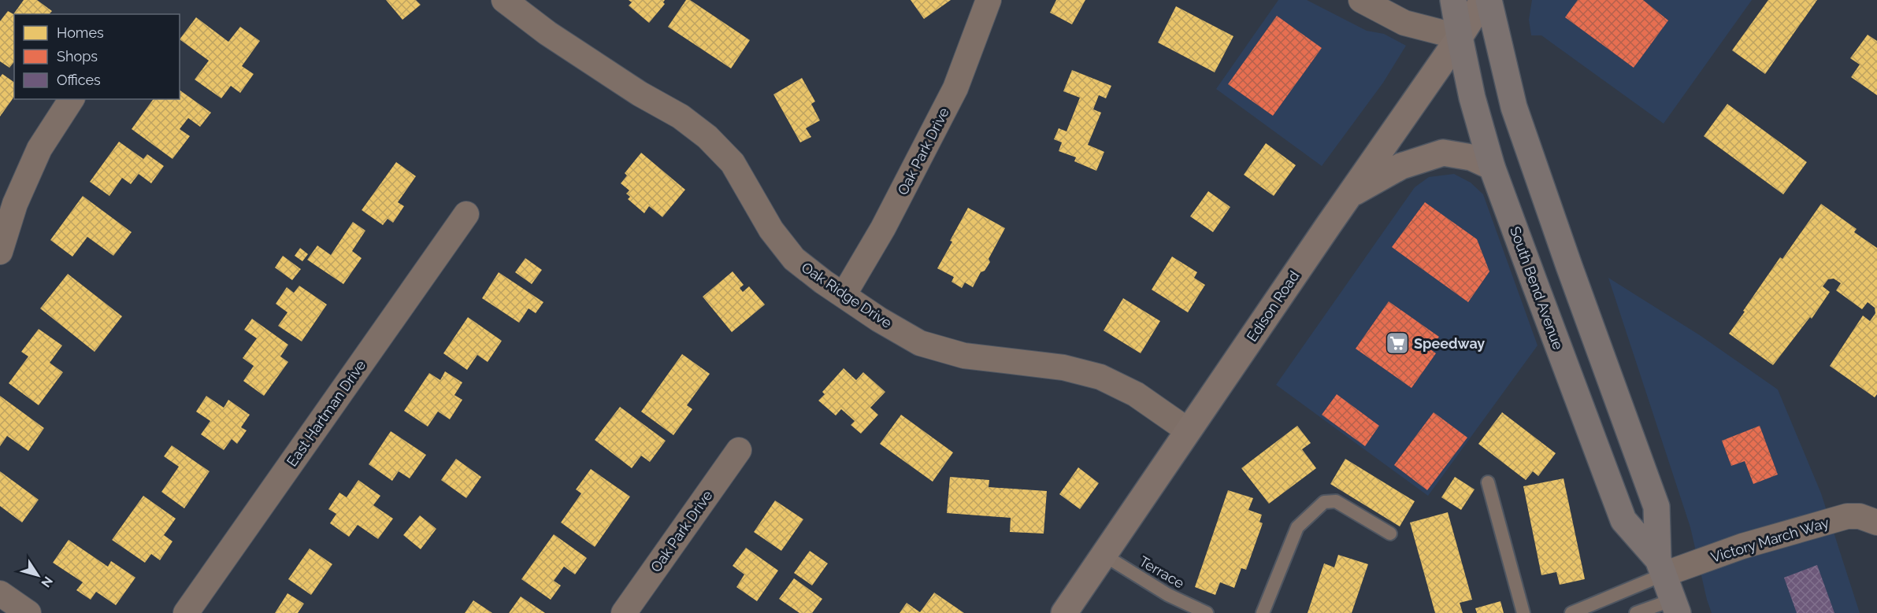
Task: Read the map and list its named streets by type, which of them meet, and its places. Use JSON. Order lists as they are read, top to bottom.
{
  "streets": {
    "main road": ["South Bend Avenue", "Edison Road"],
    "street": [
      "Oak Park Drive",
      "Oak Ridge Drive",
      "East Hartman Drive",
      "Victory March Way"
    ],
    "lane": ["Terrace"]
  },
  "crossings": [
    ["Oak Park Drive", "Oak Ridge Drive"],
    ["South Bend Avenue", "Edison Road"],
    ["South Bend Avenue", "Victory March Way"],
    ["Oak Ridge Drive", "Edison Road"],
    ["Edison Road", "Terrace"]
  ],
  "places": {
    "supermarket": ["Speedway"]
  },
  "legend": ["Homes", "Shops", "Offices"],
  "north": "bottom right"
}
